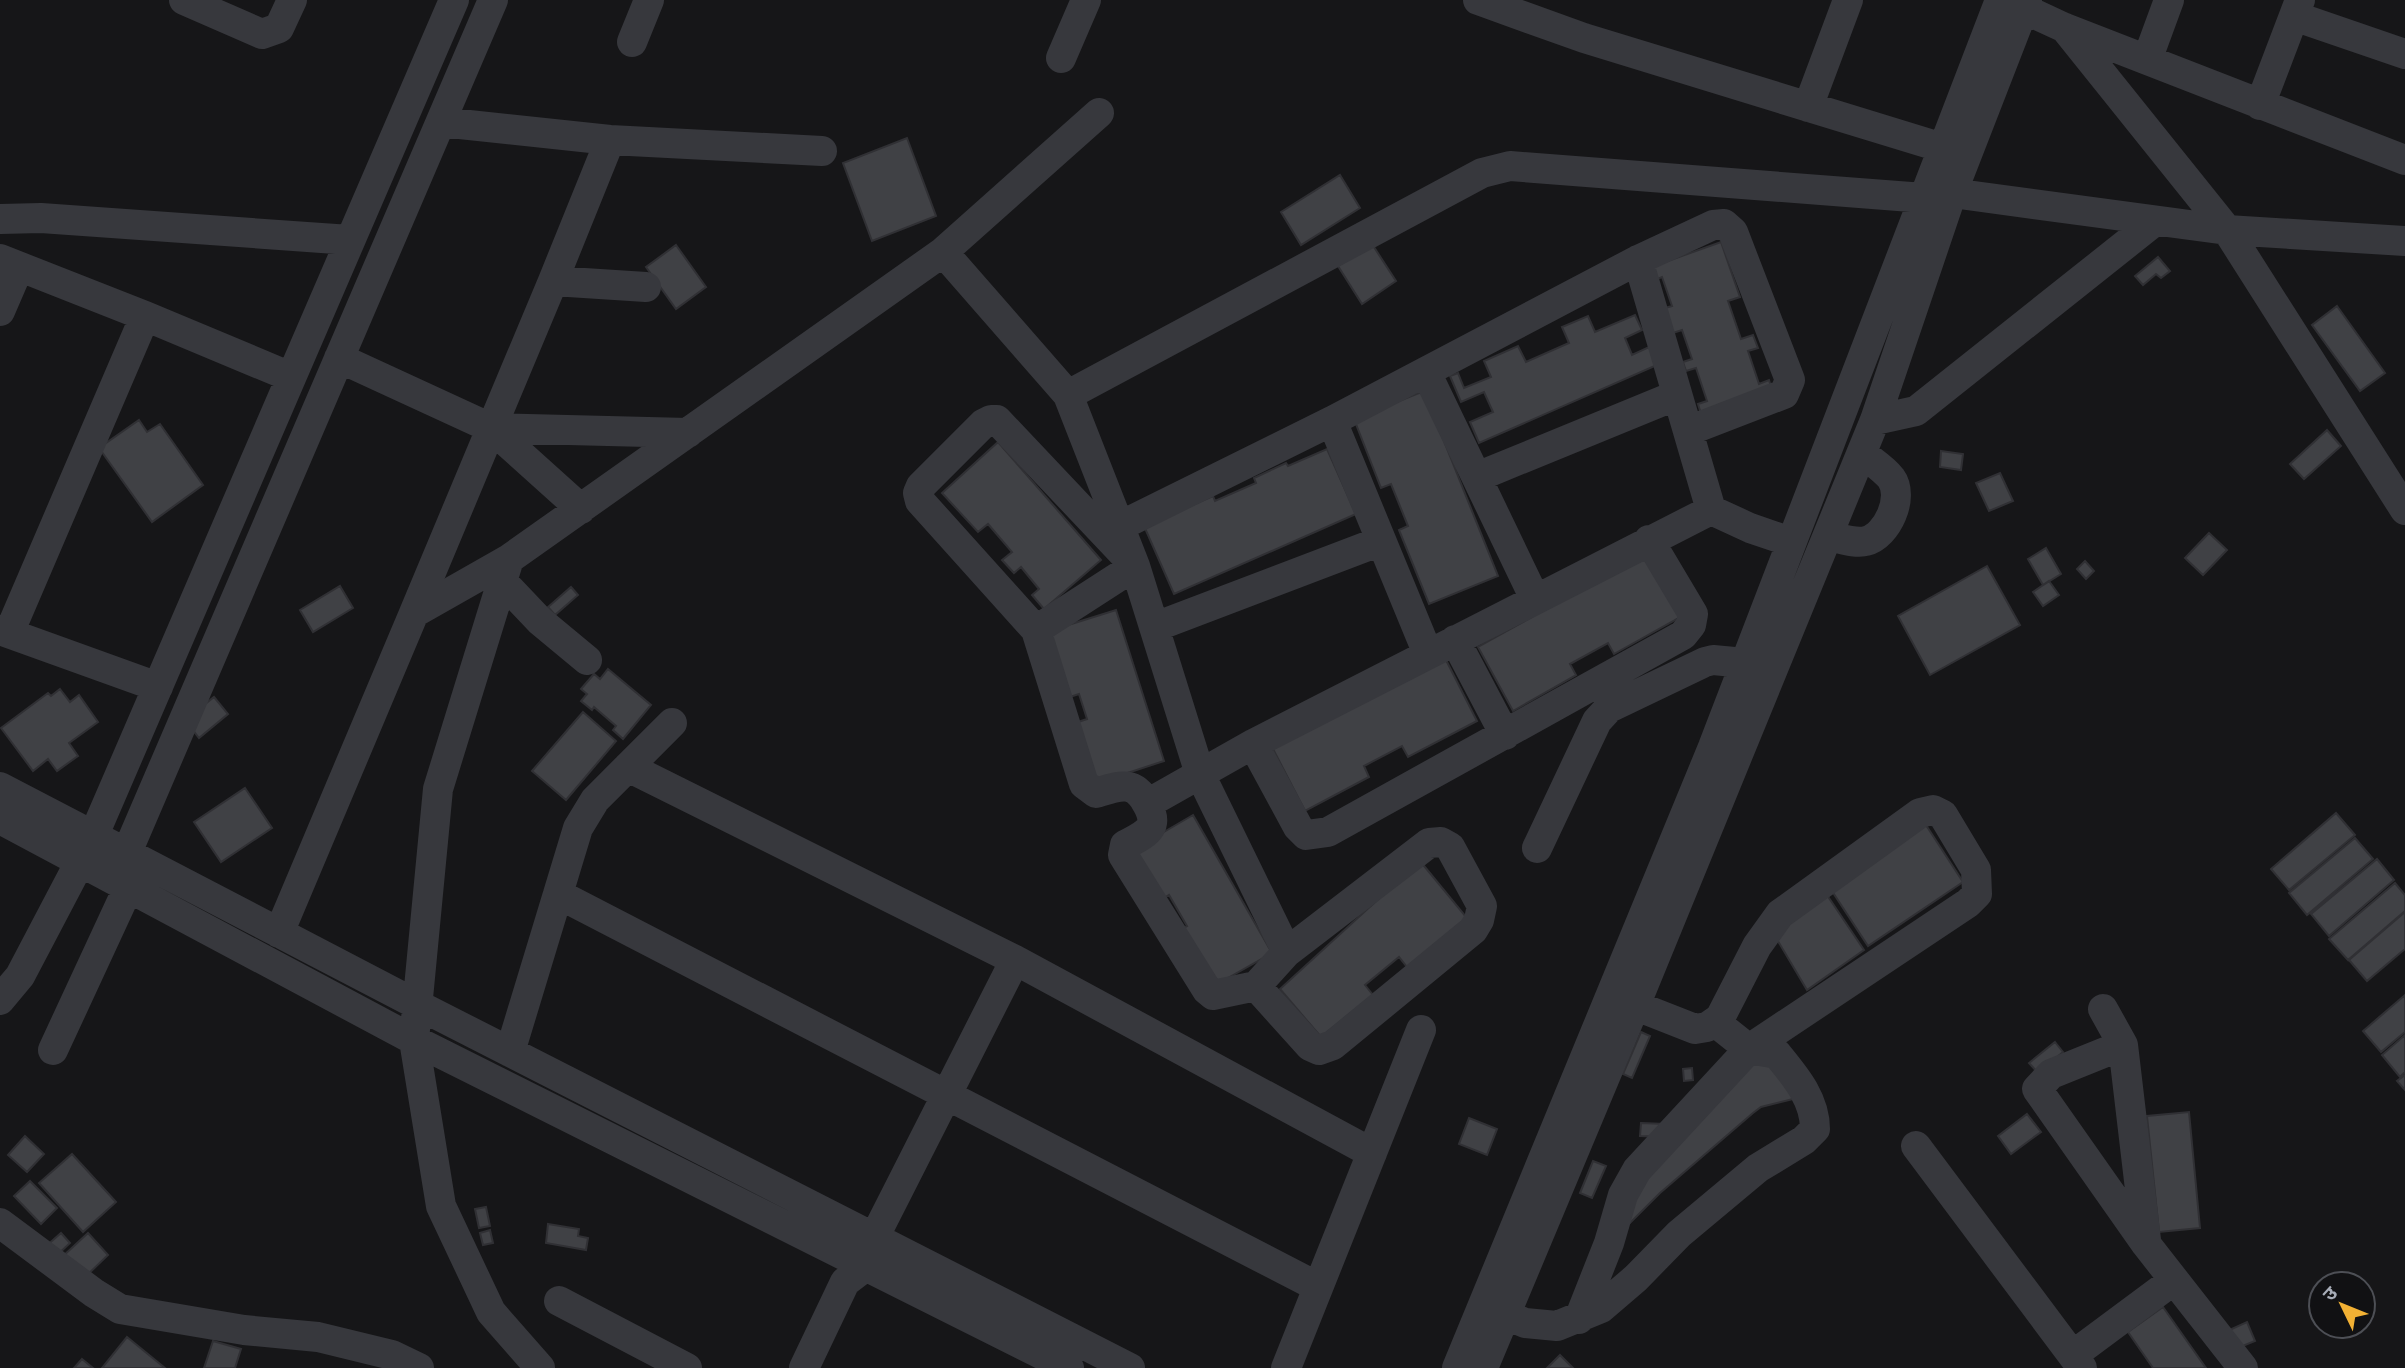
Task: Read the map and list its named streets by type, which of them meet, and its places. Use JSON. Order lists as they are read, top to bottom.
{
  "north": "top left"
}
